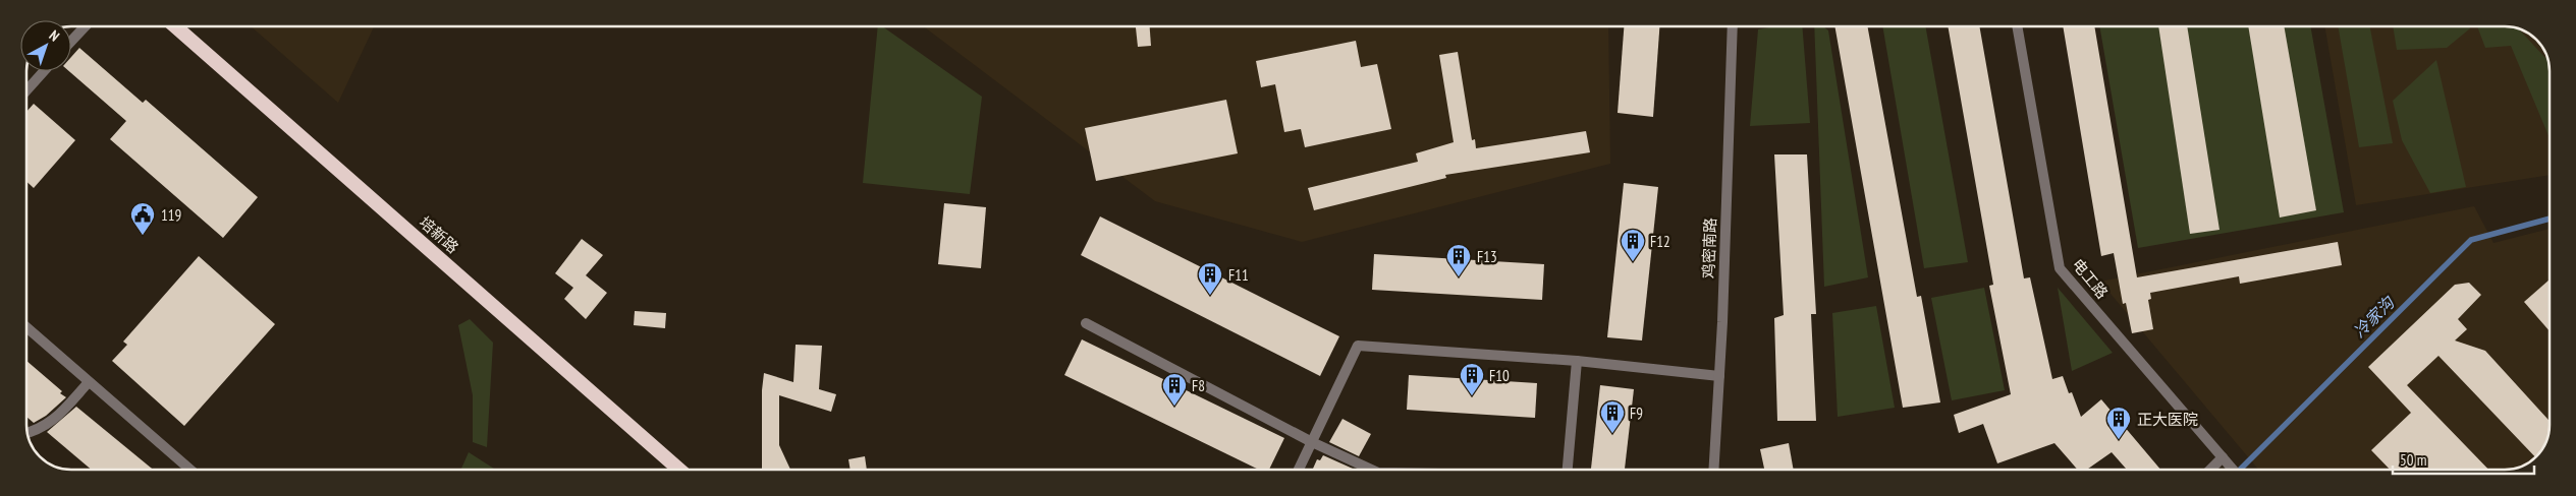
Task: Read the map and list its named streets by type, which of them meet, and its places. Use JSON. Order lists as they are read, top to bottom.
{
  "streets": {
    "highway": ["培新路"],
    "street": ["鸡密南路", "电工路"]
  },
  "water": ["冷家沟"],
  "places": {
    "public building": ["119"],
    "building": [
      "F12",
      "F13",
      "F11",
      "F10",
      "F8",
      "F9",
      "正大医院"
    ]
  },
  "scale_bar": "50 m",
  "north": "top right"
}
